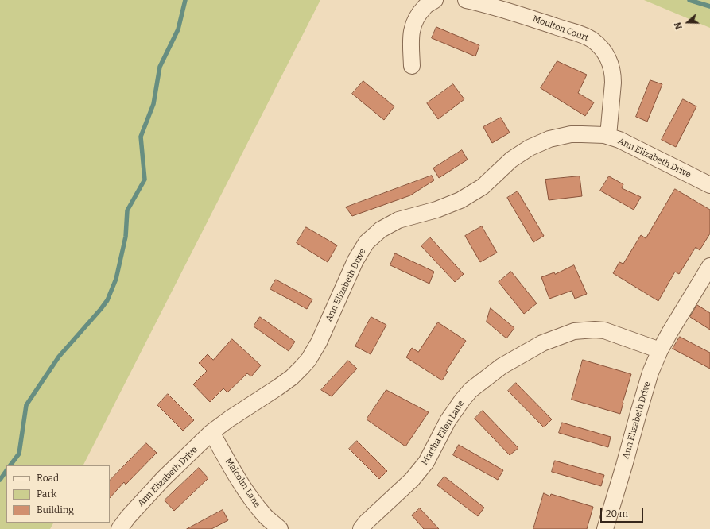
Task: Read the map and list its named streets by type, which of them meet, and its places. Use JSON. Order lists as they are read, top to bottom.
{
  "streets": {
    "street": [
      "Moulton Court",
      "Ann Elizabeth Drive",
      "Martha Ellen Lane",
      "Malcolm Lane"
    ]
  },
  "crossings": [
    ["Moulton Court", "Ann Elizabeth Drive"],
    ["Ann Elizabeth Drive", "Martha Ellen Lane"],
    ["Ann Elizabeth Drive", "Malcolm Lane"]
  ],
  "legend": ["Road", "Park", "Building"],
  "scale_bar": "20 m",
  "north": "left"
}
